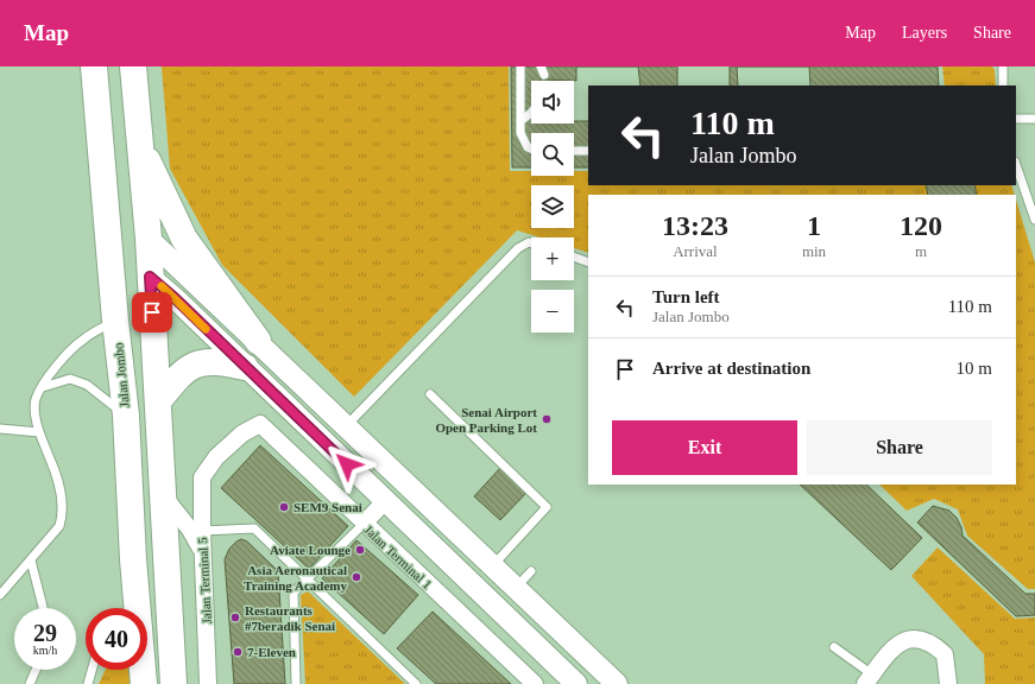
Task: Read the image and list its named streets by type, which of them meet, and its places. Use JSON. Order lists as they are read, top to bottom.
{
  "streets": {
    "main road": ["Jalan Jombo"],
    "street": ["Jalan Terminal 1", "Jalan Terminal 5"]
  },
  "crossings": [
    ["Jalan Terminal 1", "Jalan Terminal 5"]
  ],
  "places": [
    "Senai Airport Open Parking Lot",
    "SEM9 Senai",
    "Aviate Lounge",
    "Asia Aeronautical Training Academy",
    "Restaurants #7beradik Senai",
    "7-Eleven"
  ],
  "page": {
    "header": "Map",
    "nav": ["Map", "Layers", "Share"],
    "map_buttons": ["+", "−"],
    "turn": ["110 m", "Jalan Jombo"],
    "eta": [
      "13:23",
      "Arrival",
      "1",
      "min",
      "120",
      "m"
    ],
    "list": [
      {
        "name": "Turn left",
        "note": "Jalan Jombo",
        "value": "110 m"
      },
      {
        "name": "Arrive at destination",
        "value": "10 m"
      }
    ],
    "buttons": ["Exit", "Share"],
    "speed": "29 km/h",
    "limit": "40"
  }
}
